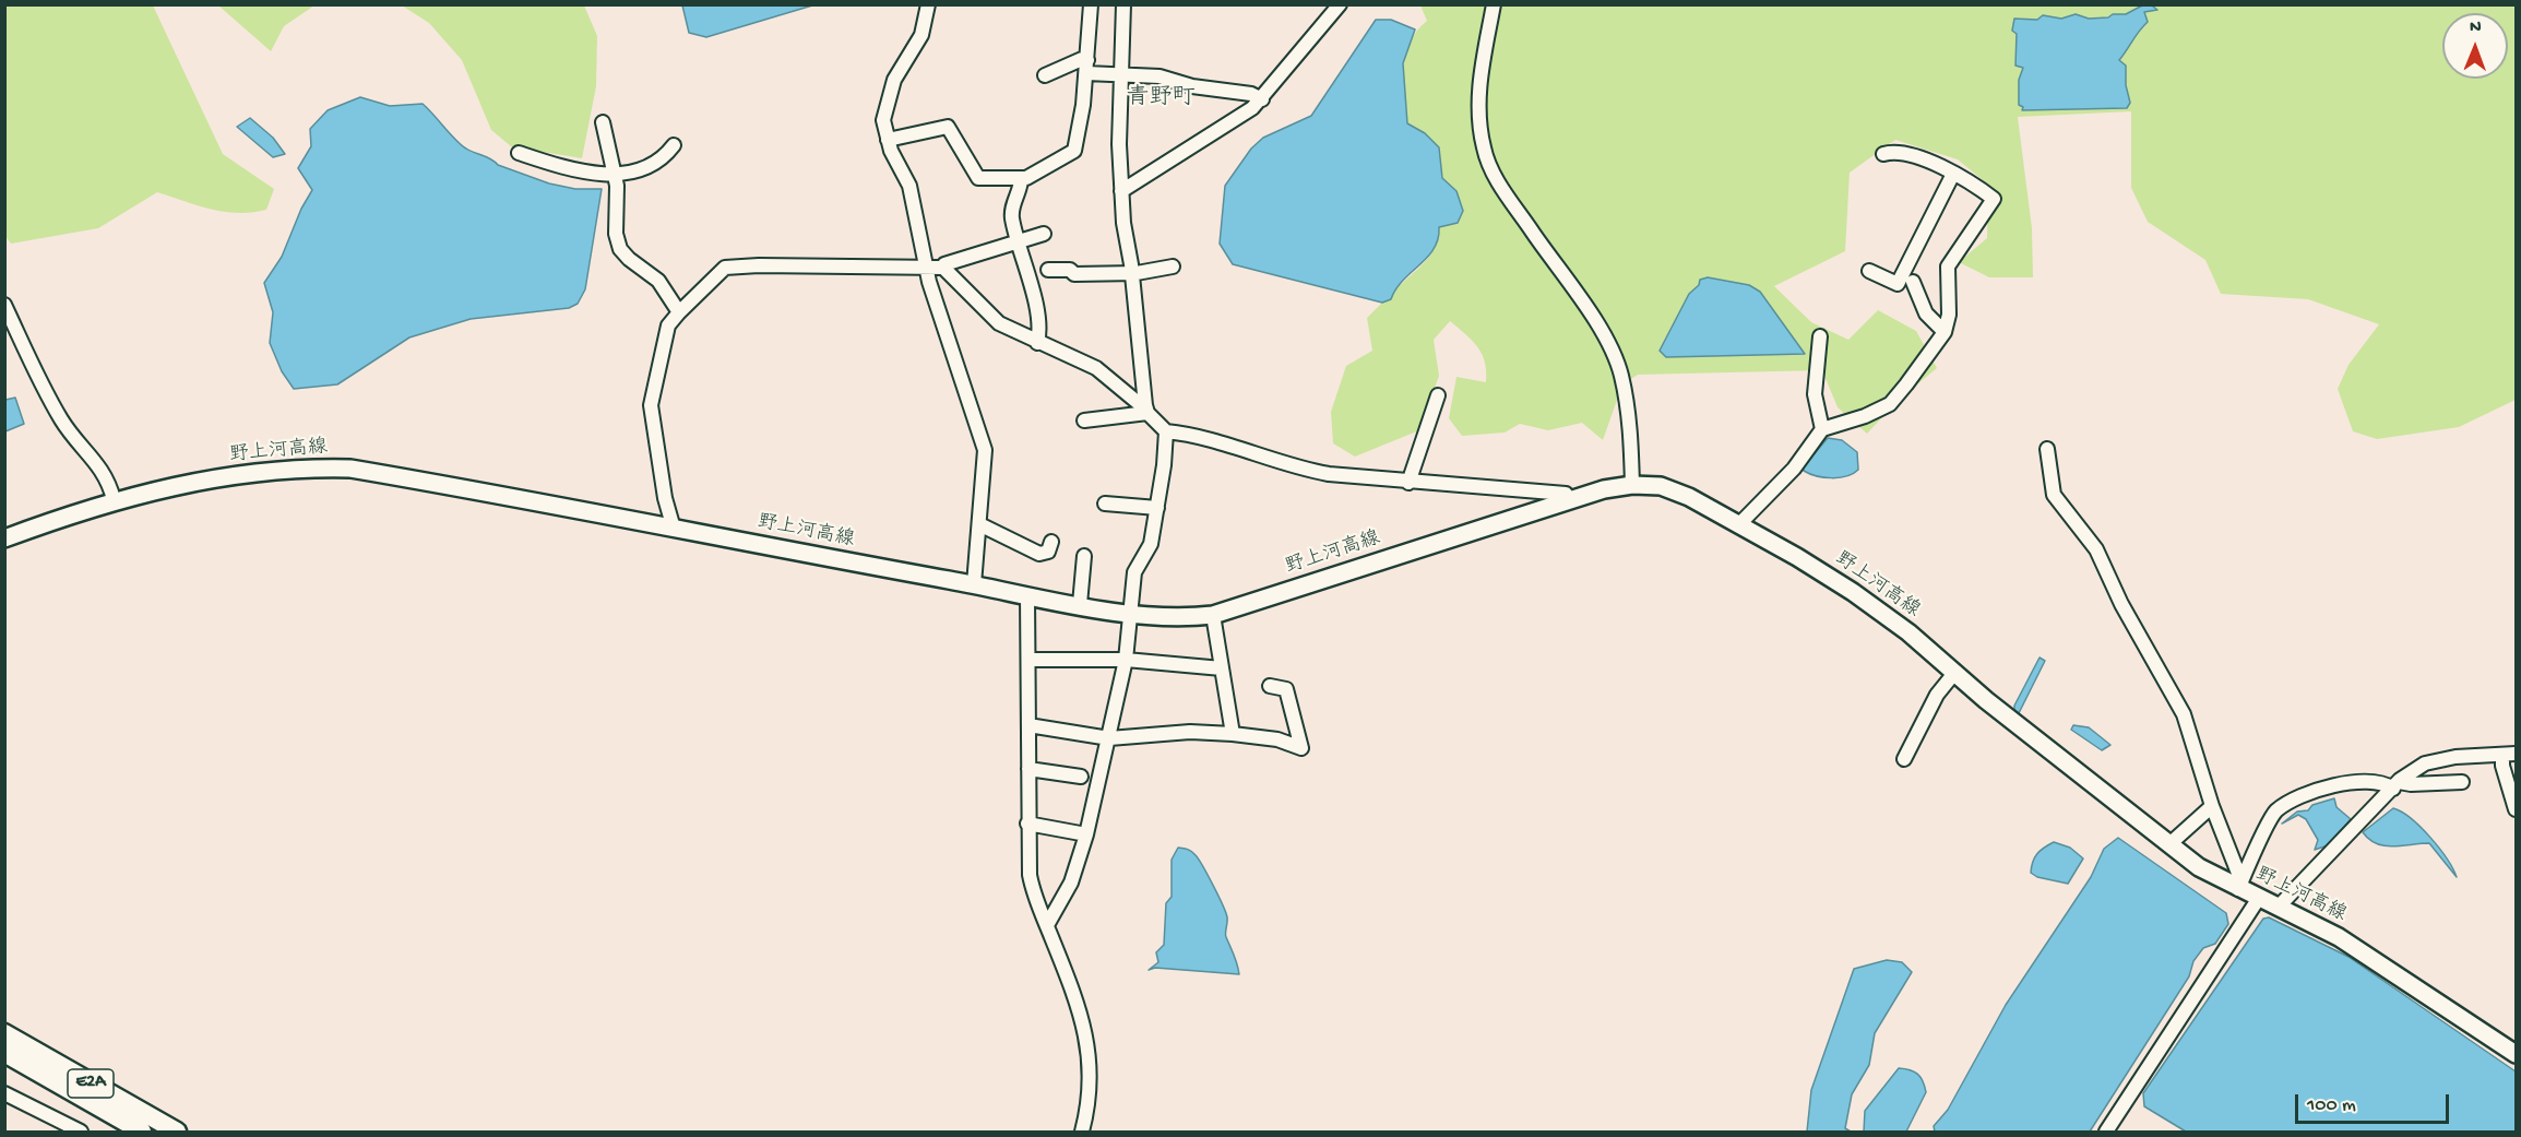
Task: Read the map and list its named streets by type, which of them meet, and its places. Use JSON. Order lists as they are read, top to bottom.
{
  "streets": {
    "highway": ["E2A"],
    "main road": ["野上河高線"]
  },
  "districts": ["青野町"],
  "scale_bar": "100 m",
  "north": "top"
}
